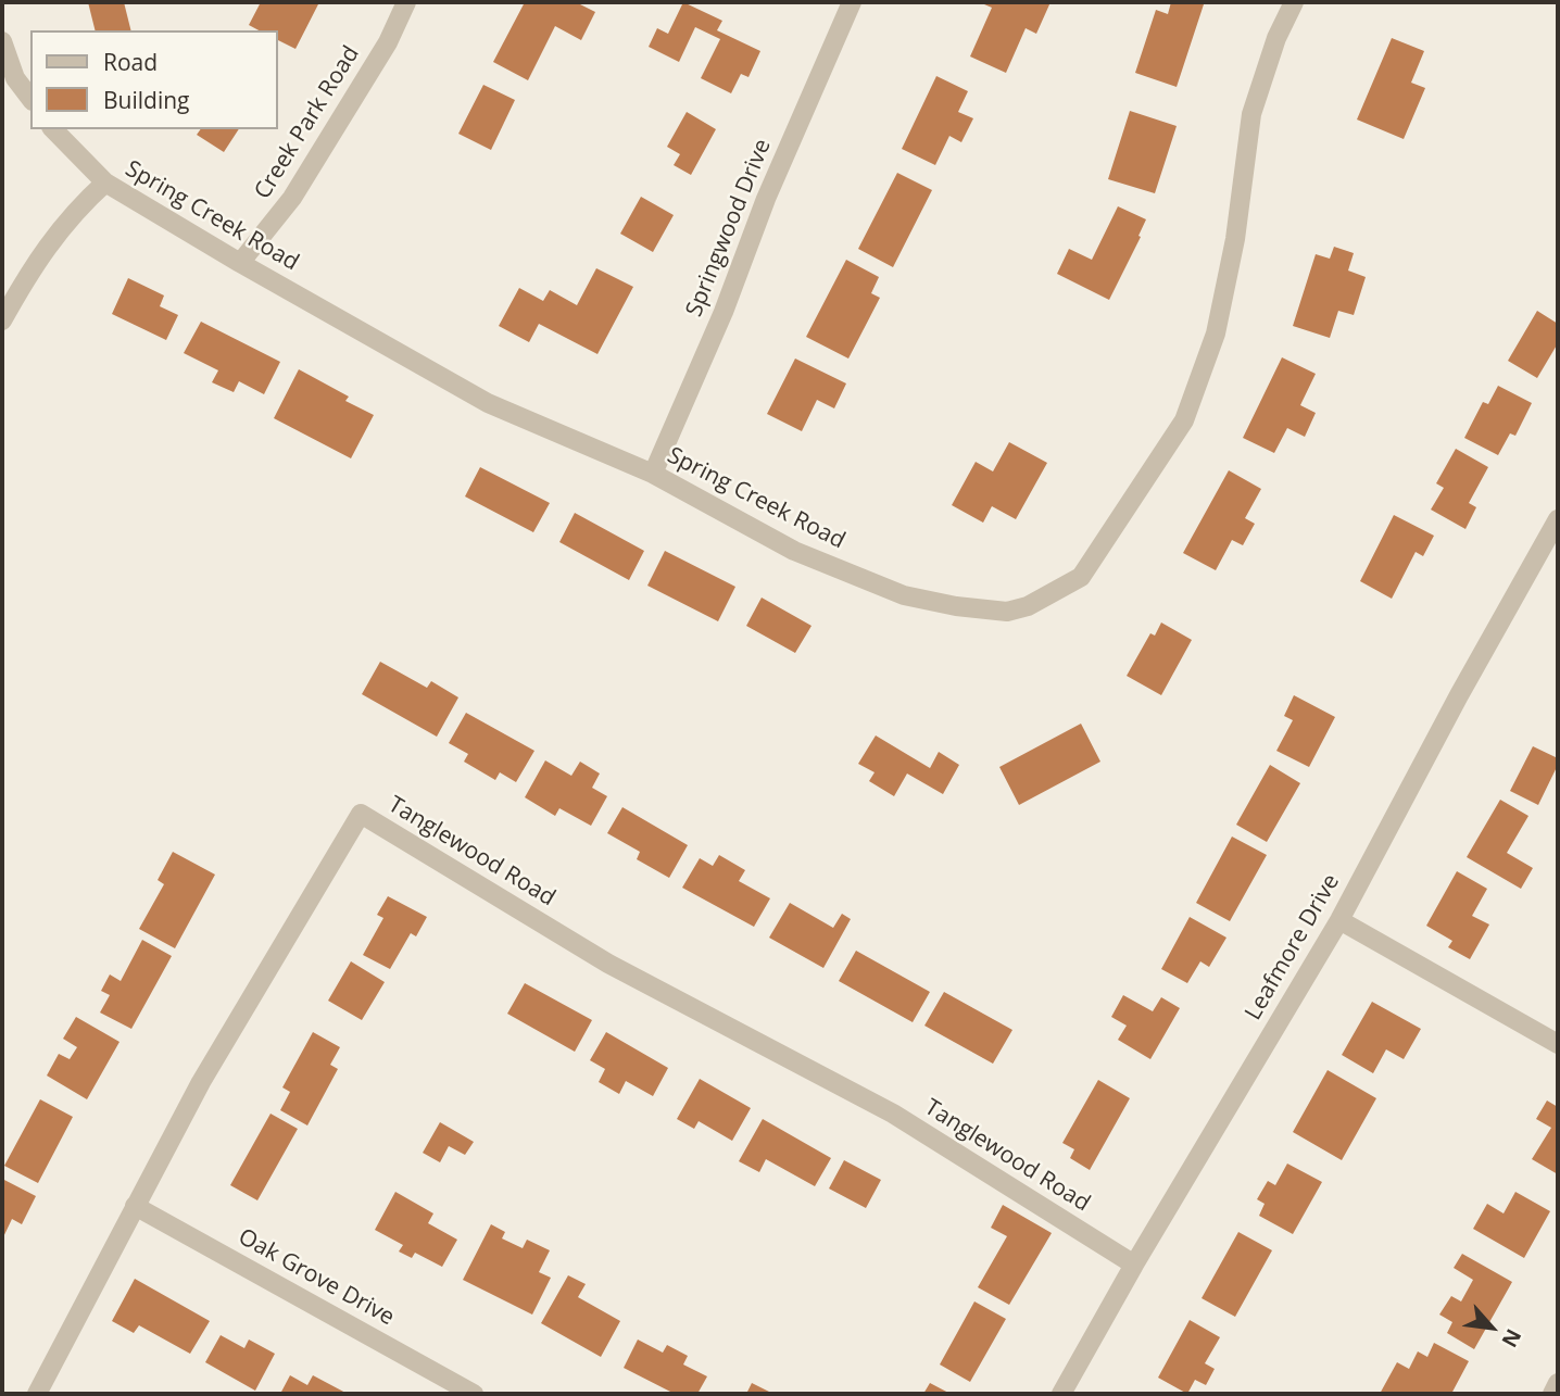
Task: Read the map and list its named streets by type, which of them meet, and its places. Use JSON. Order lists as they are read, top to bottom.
{
  "streets": {
    "street": [
      "Creek Park Road",
      "Spring Creek Road",
      "Springwood Drive",
      "Tanglewood Road",
      "Leafmore Drive",
      "Oak Grove Drive"
    ]
  },
  "crossings": [
    ["Creek Park Road", "Spring Creek Road"],
    ["Spring Creek Road", "Springwood Drive"],
    ["Tanglewood Road", "Leafmore Drive"],
    ["Tanglewood Road", "Oak Grove Drive"]
  ],
  "legend": ["Road", "Building"],
  "north": "bottom right"
}
